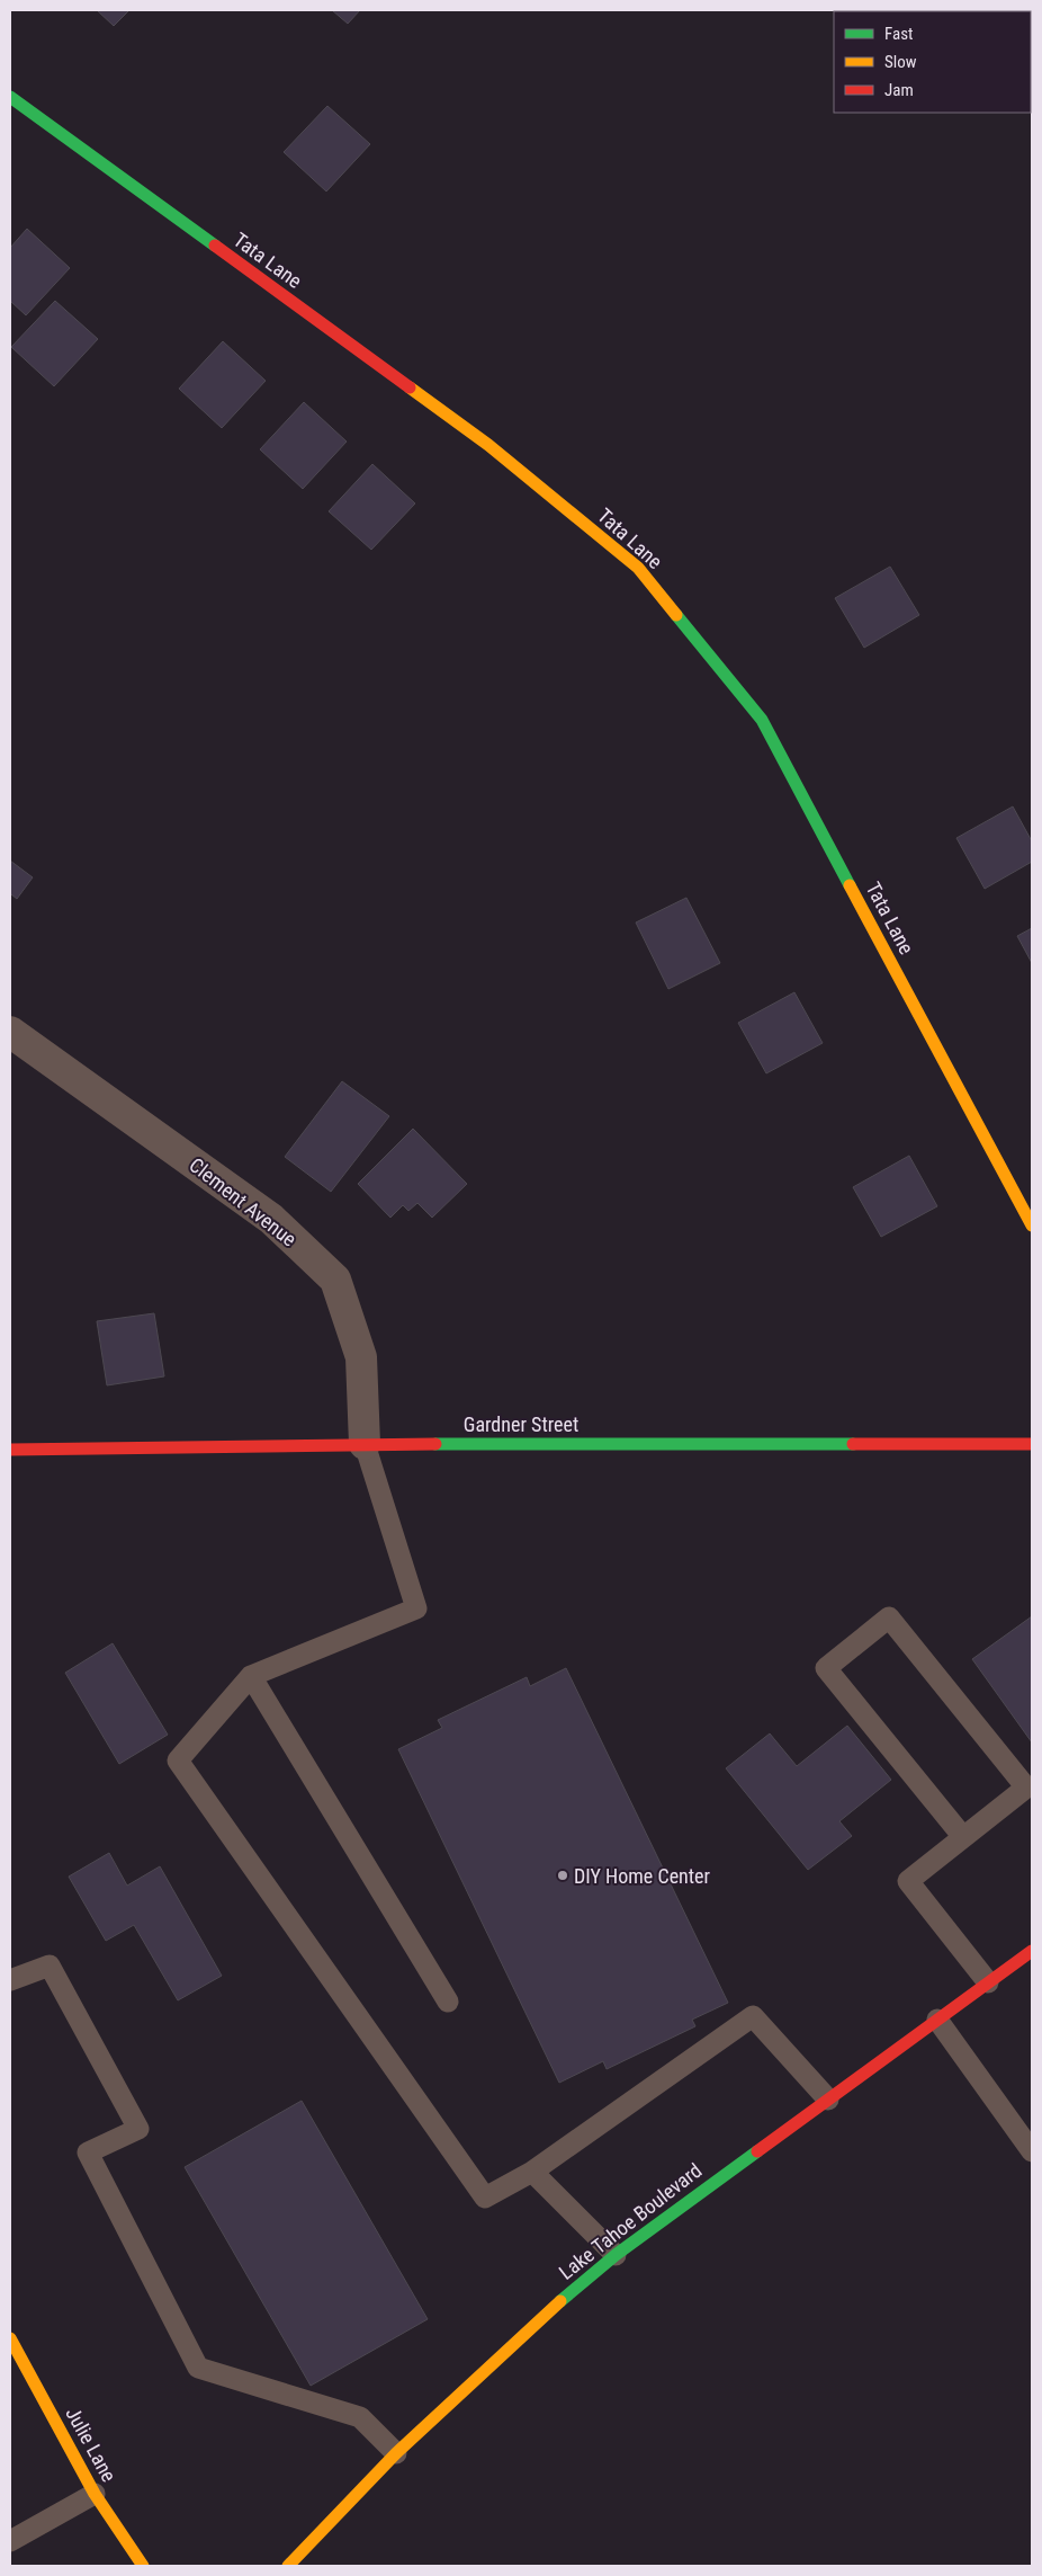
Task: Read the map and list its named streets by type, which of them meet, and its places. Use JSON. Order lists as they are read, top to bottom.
{
  "streets": {
    "street": [
      "Tata Lane",
      "Clement Avenue",
      "Gardner Street",
      "Lake Tahoe Boulevard",
      "Julie Lane"
    ]
  },
  "crossings": [
    ["Clement Avenue", "Gardner Street"]
  ],
  "places": ["DIY Home Center"],
  "legend": ["Fast", "Slow", "Jam"]
}
